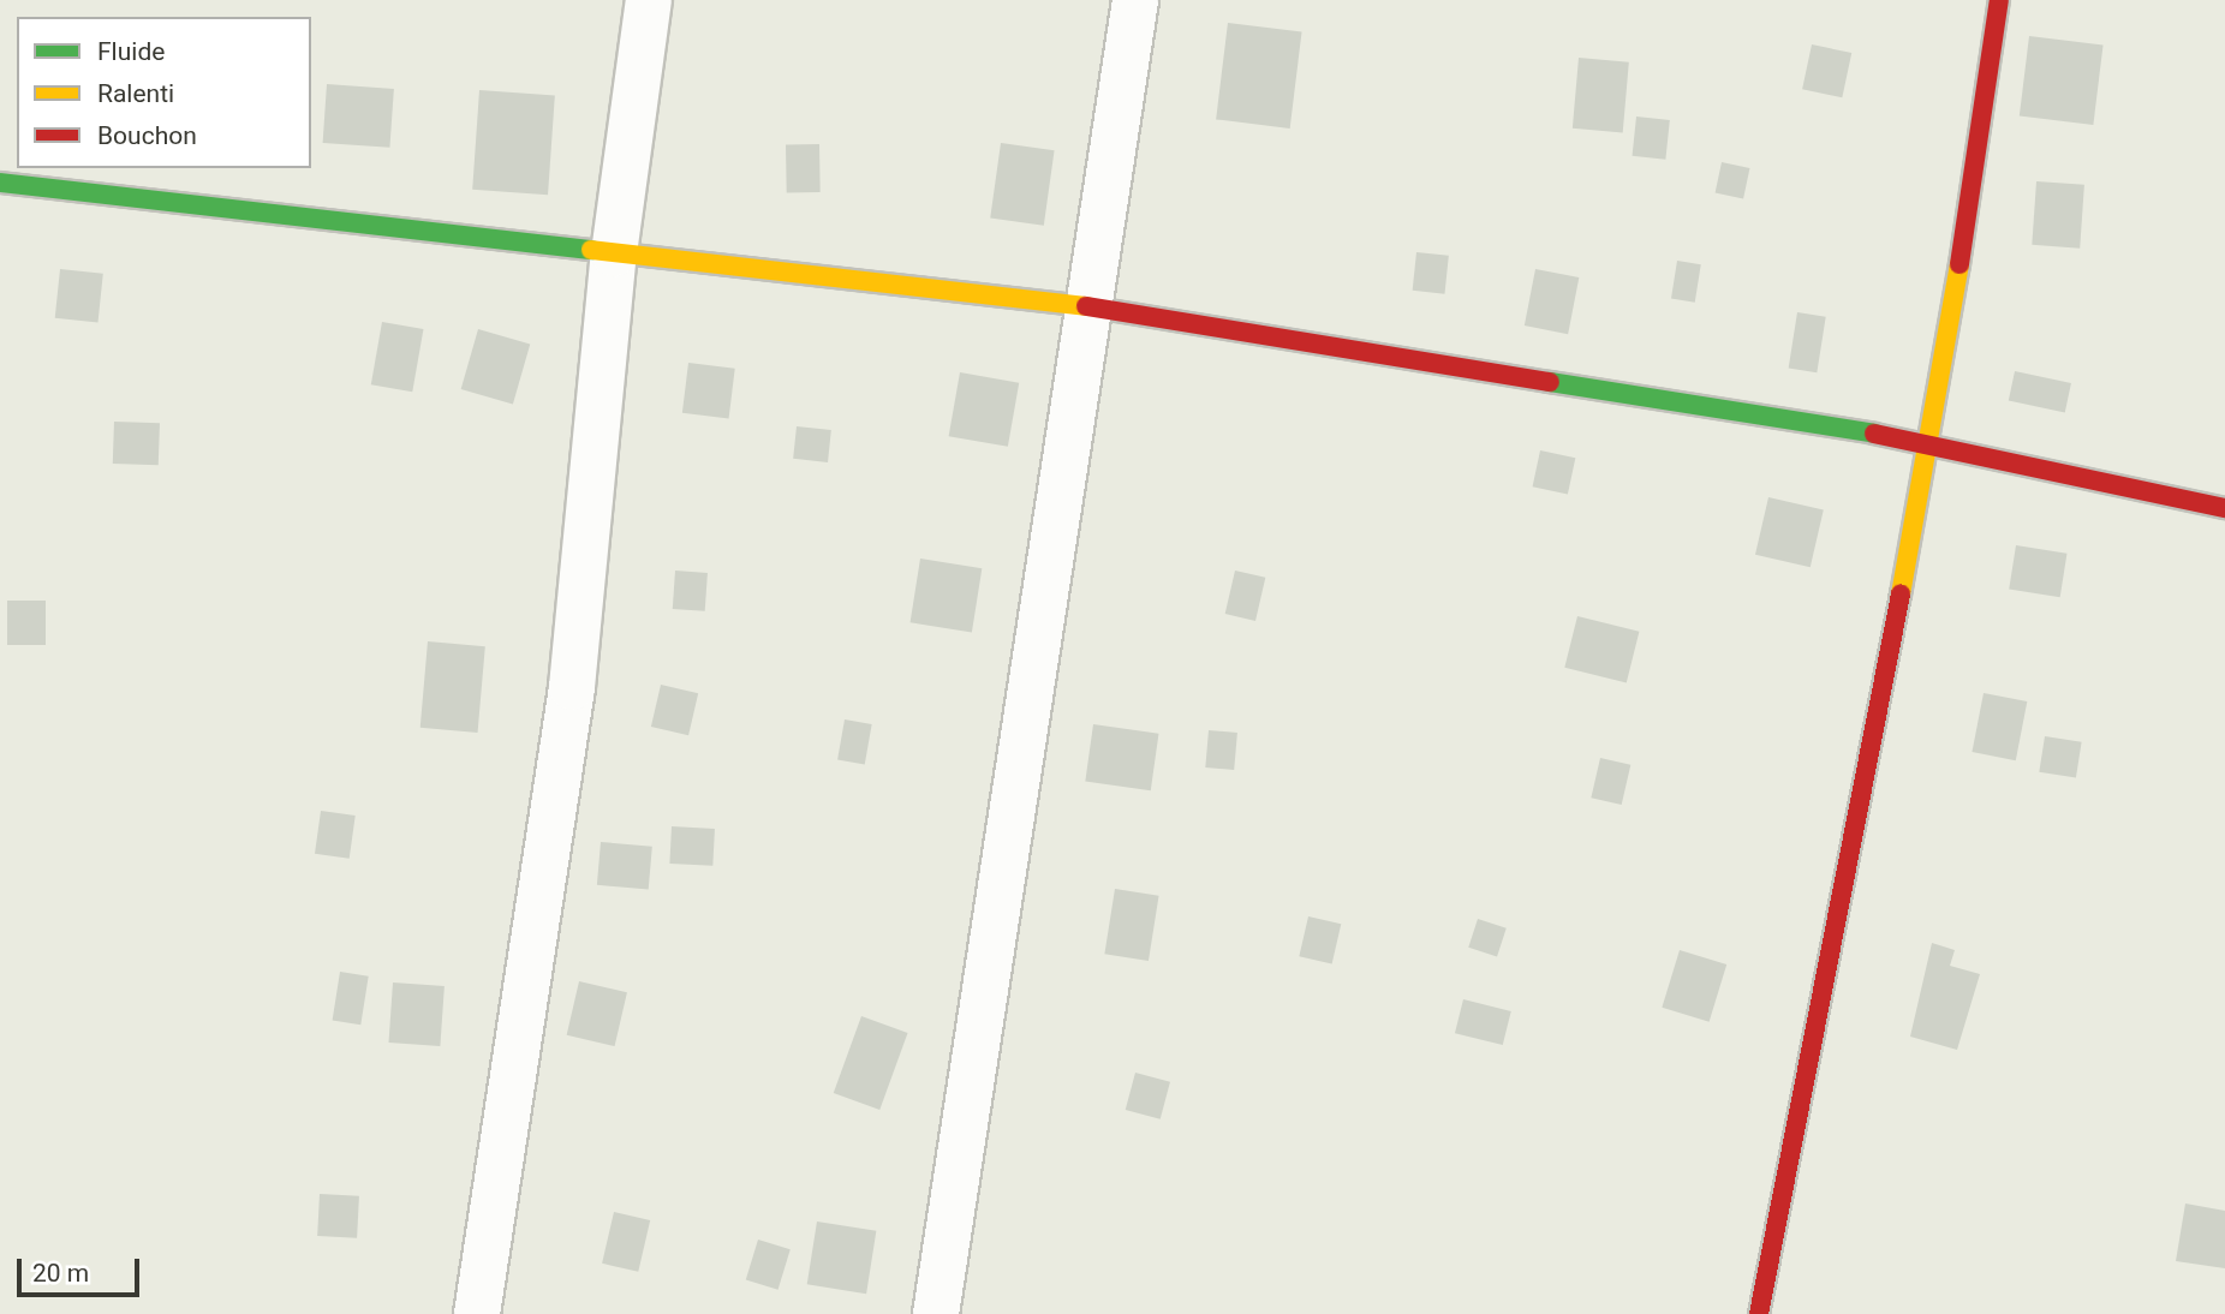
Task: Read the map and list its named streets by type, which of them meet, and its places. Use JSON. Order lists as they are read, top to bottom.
{
  "legend": ["Fluide", "Ralenti", "Bouchon"],
  "scale_bar": "20 m"
}
